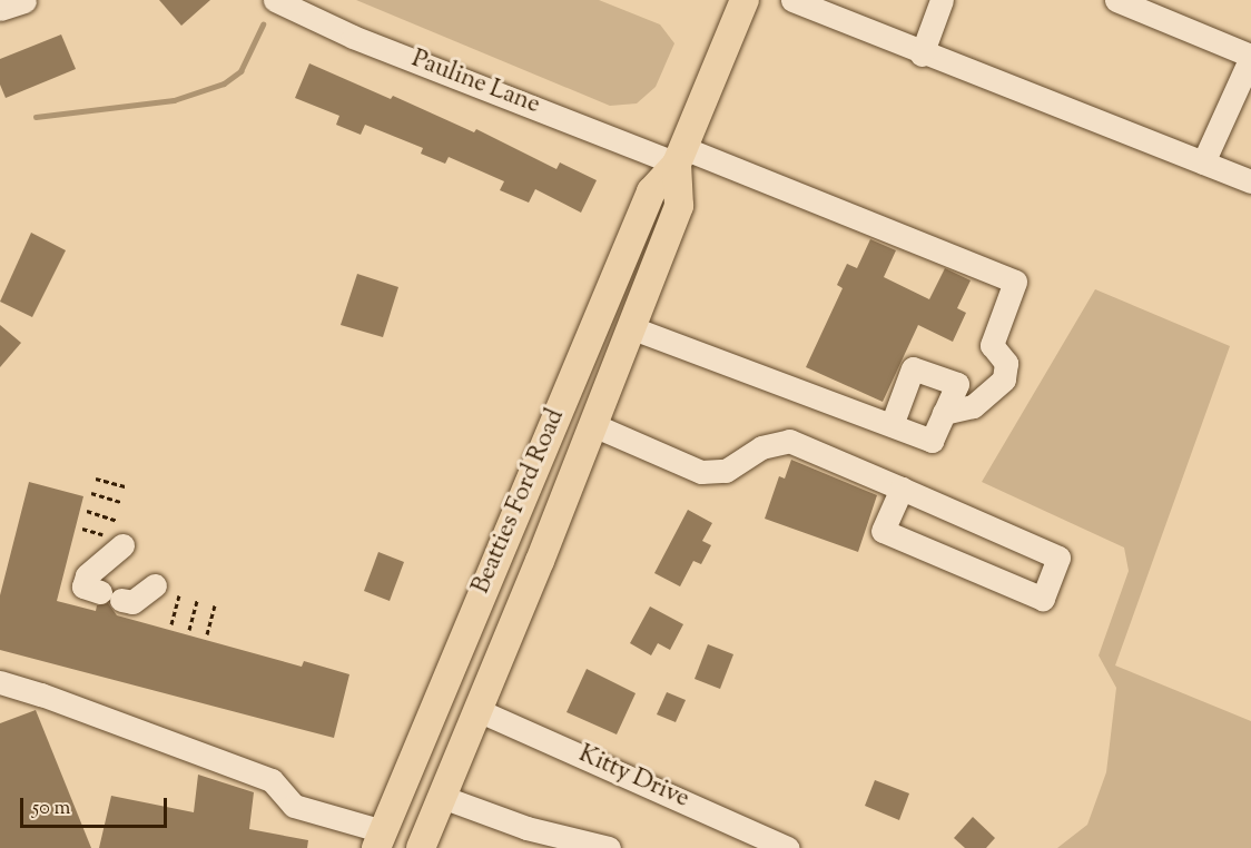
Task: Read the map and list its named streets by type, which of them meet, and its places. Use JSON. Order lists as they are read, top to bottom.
{
  "streets": {
    "main road": ["Beatties Ford Road"],
    "street": ["Pauline Lane", "Kitty Drive"]
  },
  "crossings": [
    ["Pauline Lane", "Beatties Ford Road"],
    ["Beatties Ford Road", "Kitty Drive"]
  ],
  "scale_bar": "50 m"
}
